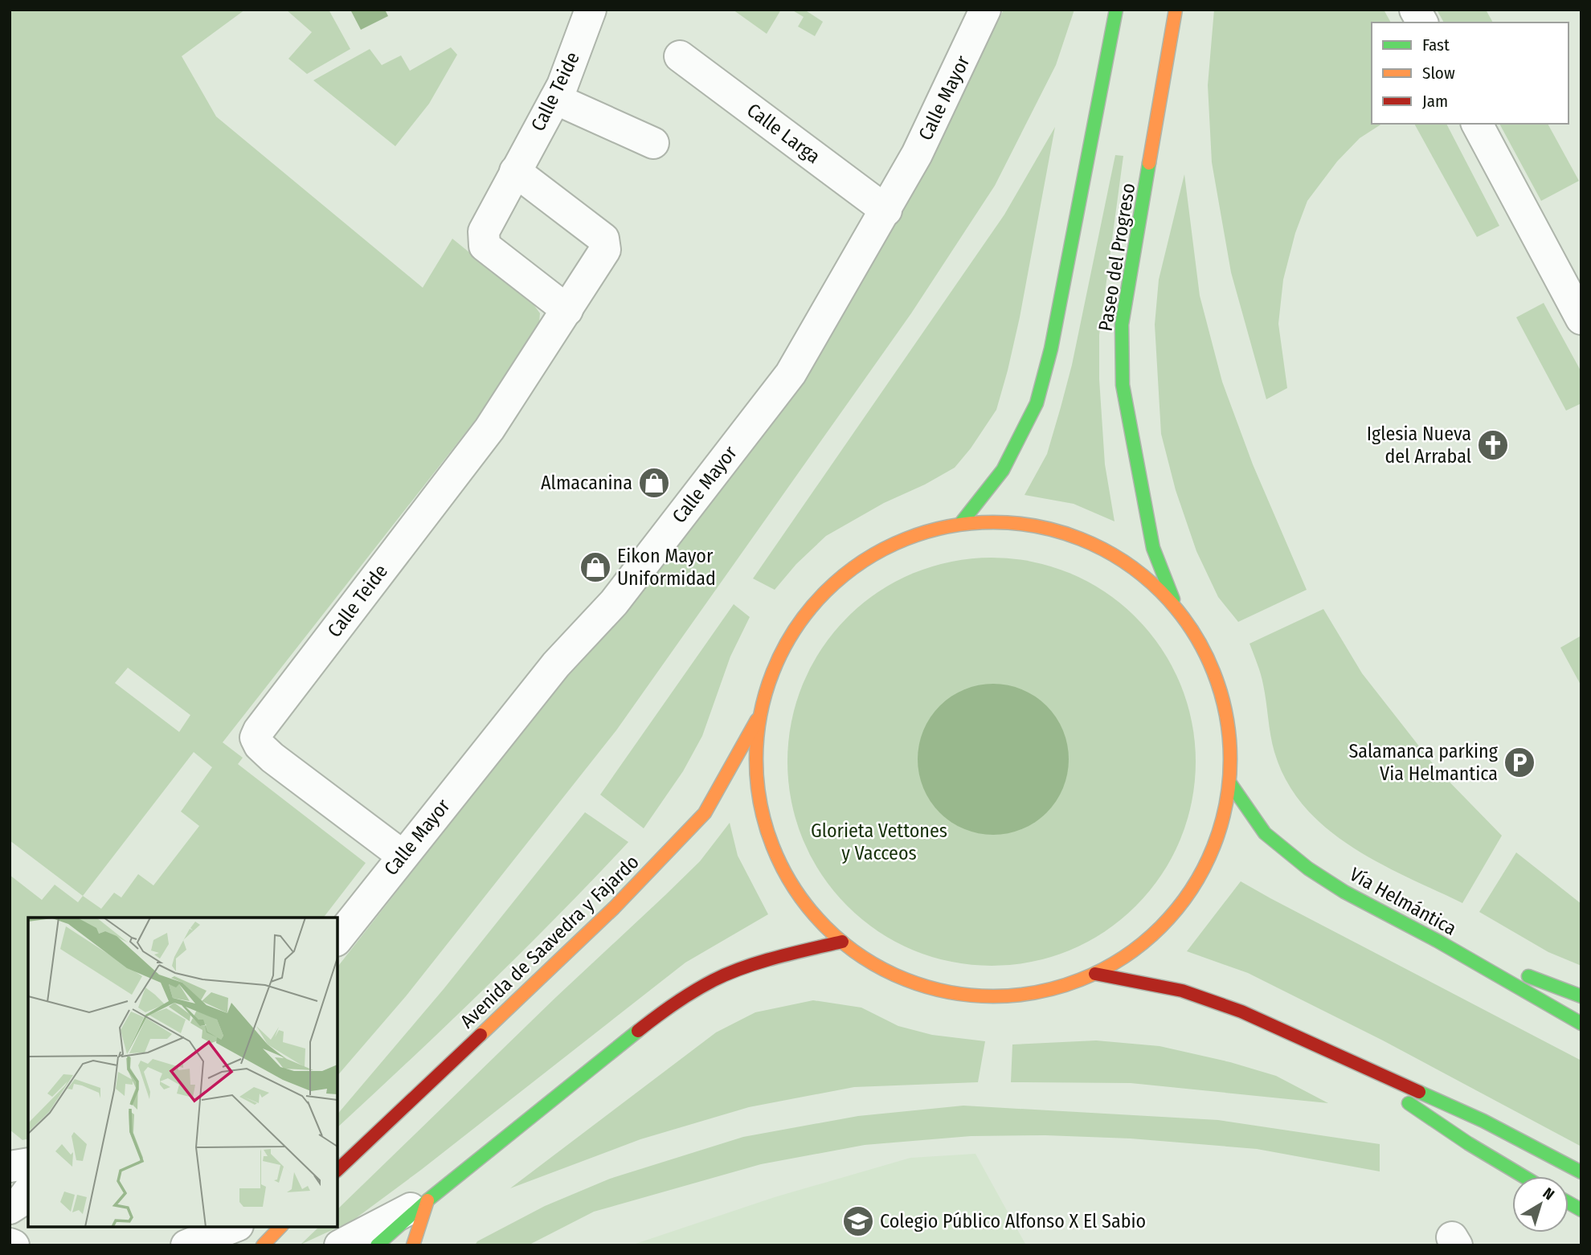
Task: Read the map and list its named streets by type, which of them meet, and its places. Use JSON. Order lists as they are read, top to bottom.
{
  "streets": {
    "main road": ["Paseo del Progreso", "Vía Helmántica", "Avenida de Saavedra y Fajardo"],
    "street": ["Calle Teide", "Calle Mayor", "Calle Larga"]
  },
  "crossings": [
    ["Calle Teide", "Calle Mayor"],
    ["Calle Mayor", "Calle Larga"]
  ],
  "parks": ["Glorieta Vettones y Vacceos"],
  "places": {
    "church": ["Iglesia Nueva del Arrabal"],
    "shop": ["Almacanina", "Eikon Mayor Uniformidad"],
    "parking": ["Salamanca parking Via Helmantica"],
    "school or university": ["Colegio Público Alfonso X El Sabio"]
  },
  "legend": ["Fast", "Slow", "Jam"],
  "north": "top right"
}
